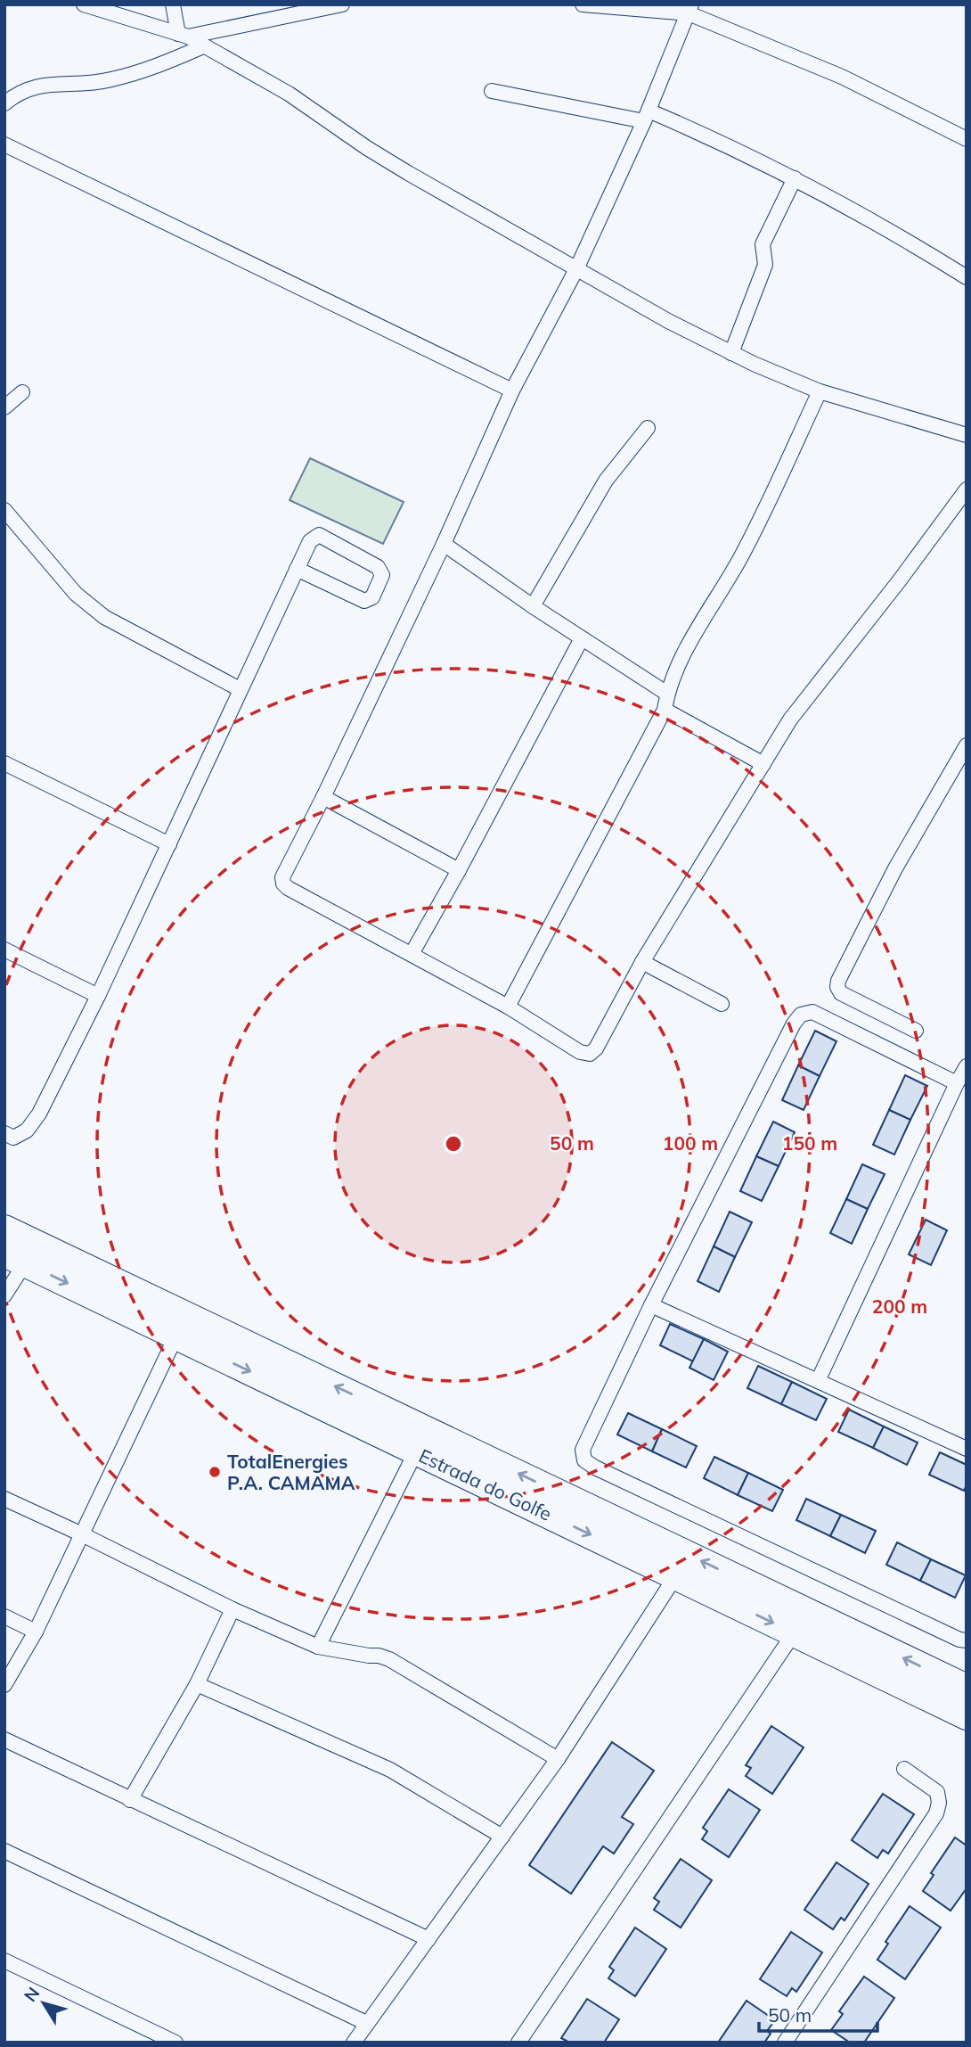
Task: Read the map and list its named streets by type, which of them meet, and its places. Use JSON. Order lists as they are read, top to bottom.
{
  "streets": {
    "highway": ["Estrada do Golfe"]
  },
  "places": ["TotalEnergies P.A. CAMAMA"],
  "scale_bar": "50 m",
  "north": "top left",
  "rings": [
    "50 m",
    "100 m",
    "150 m",
    "200 m"
  ]
}
